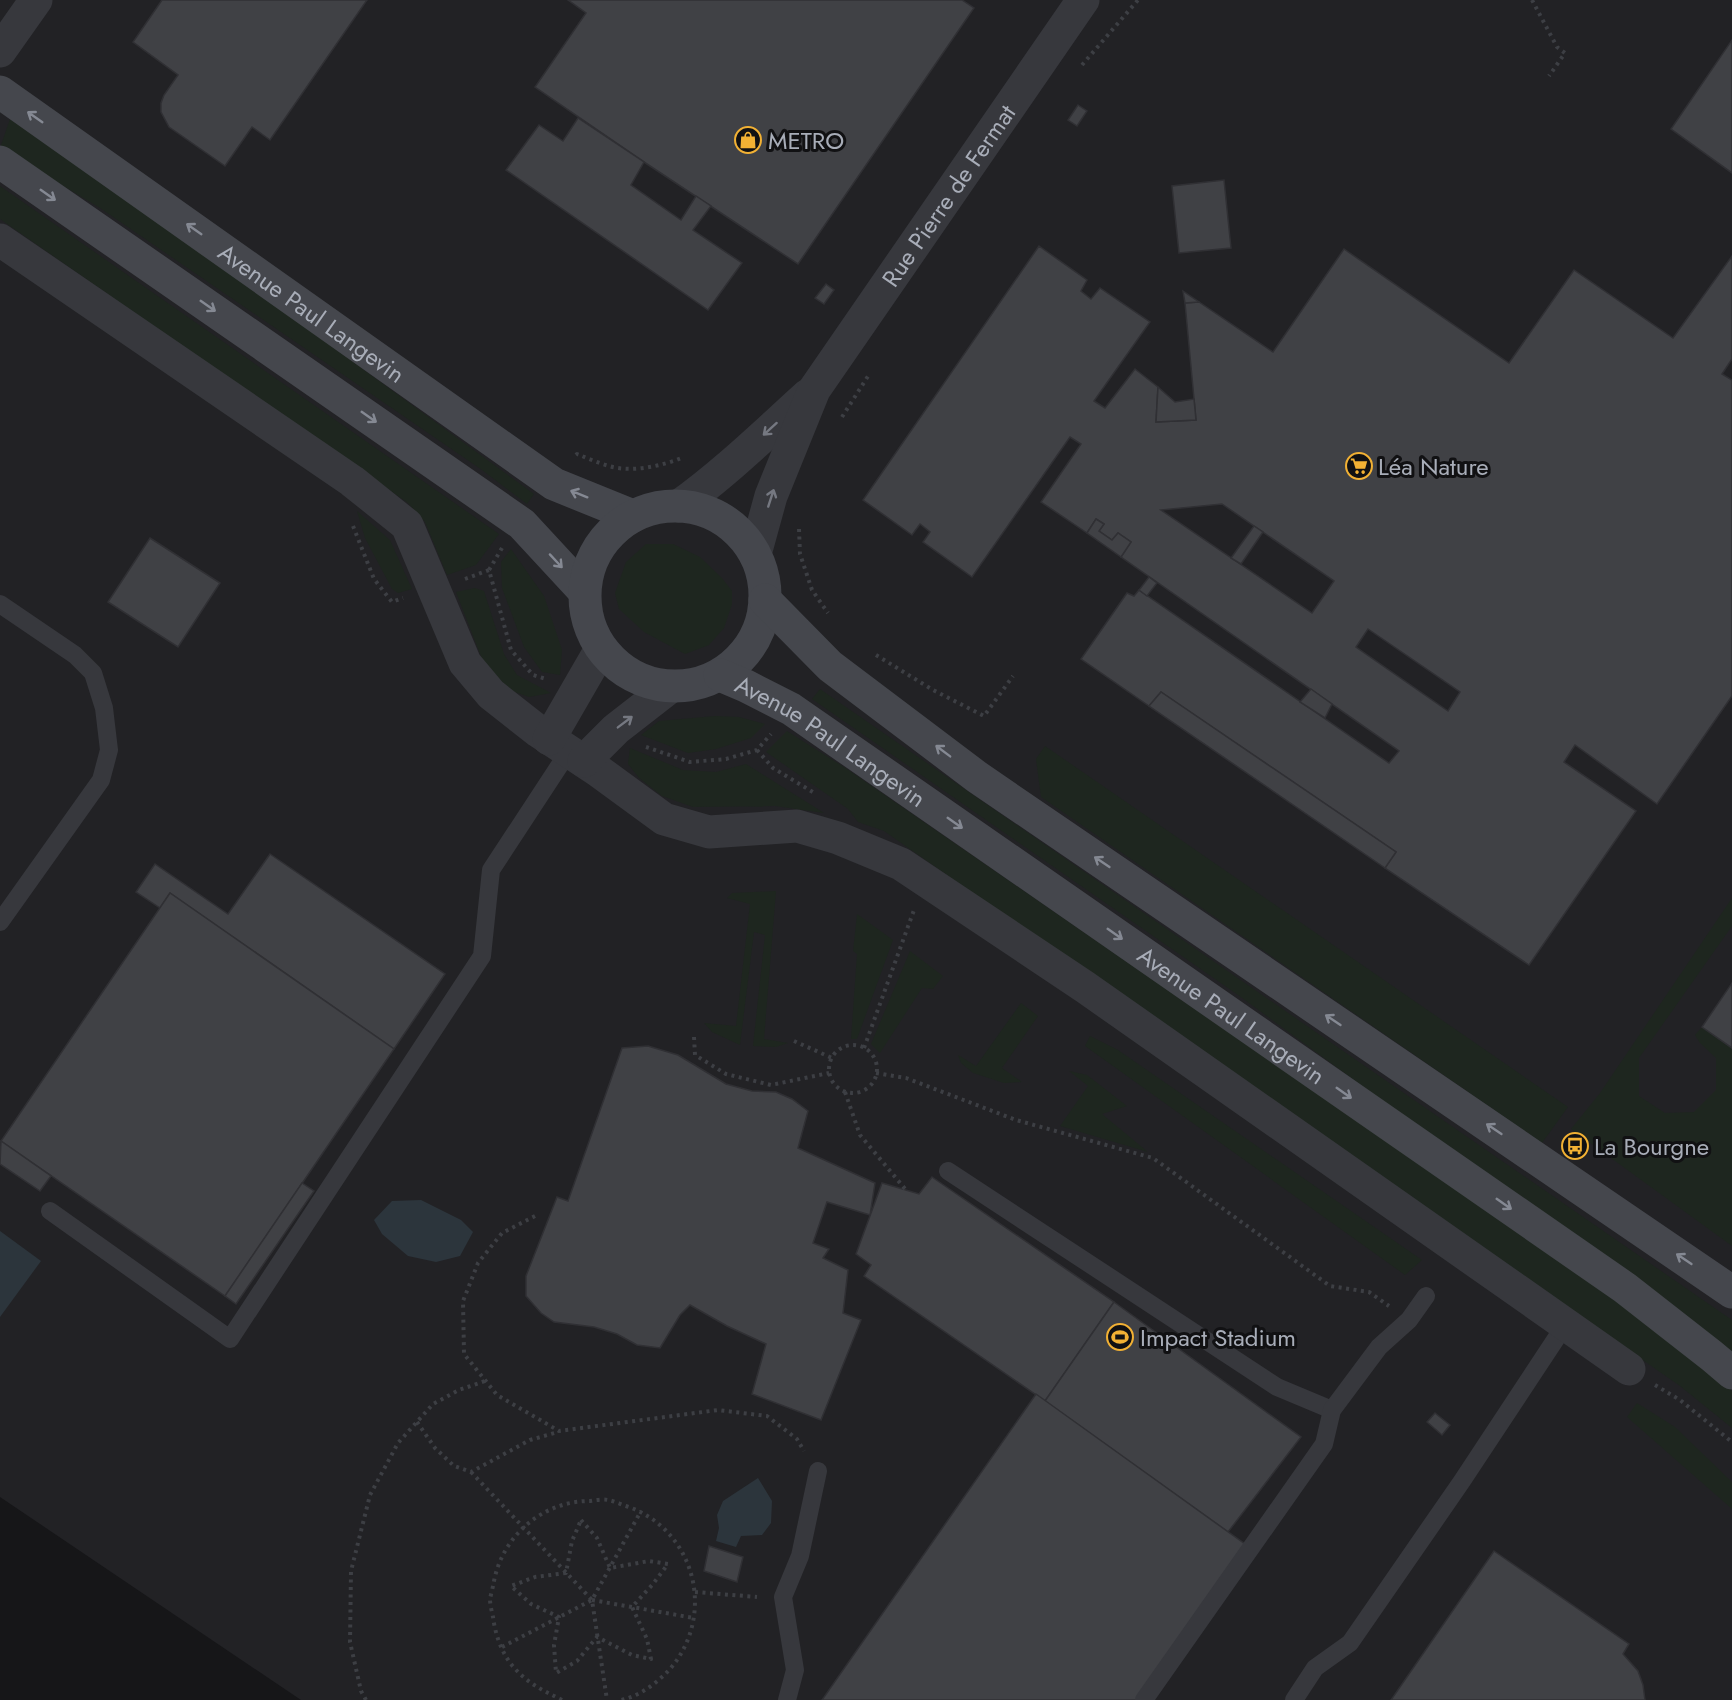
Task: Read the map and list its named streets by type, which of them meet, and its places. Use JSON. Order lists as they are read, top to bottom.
{
  "streets": {
    "main road": ["Avenue Paul Langevin"],
    "street": ["Rue Pierre de Fermat"]
  },
  "crossings": [
    ["Rue Pierre de Fermat", "Avenue Paul Langevin"]
  ],
  "places": {
    "shop": ["METRO"],
    "supermarket": ["Léa Nature"],
    "bus stop": ["La Bourgne"],
    "sports": ["Impact Stadium"]
  }
}
